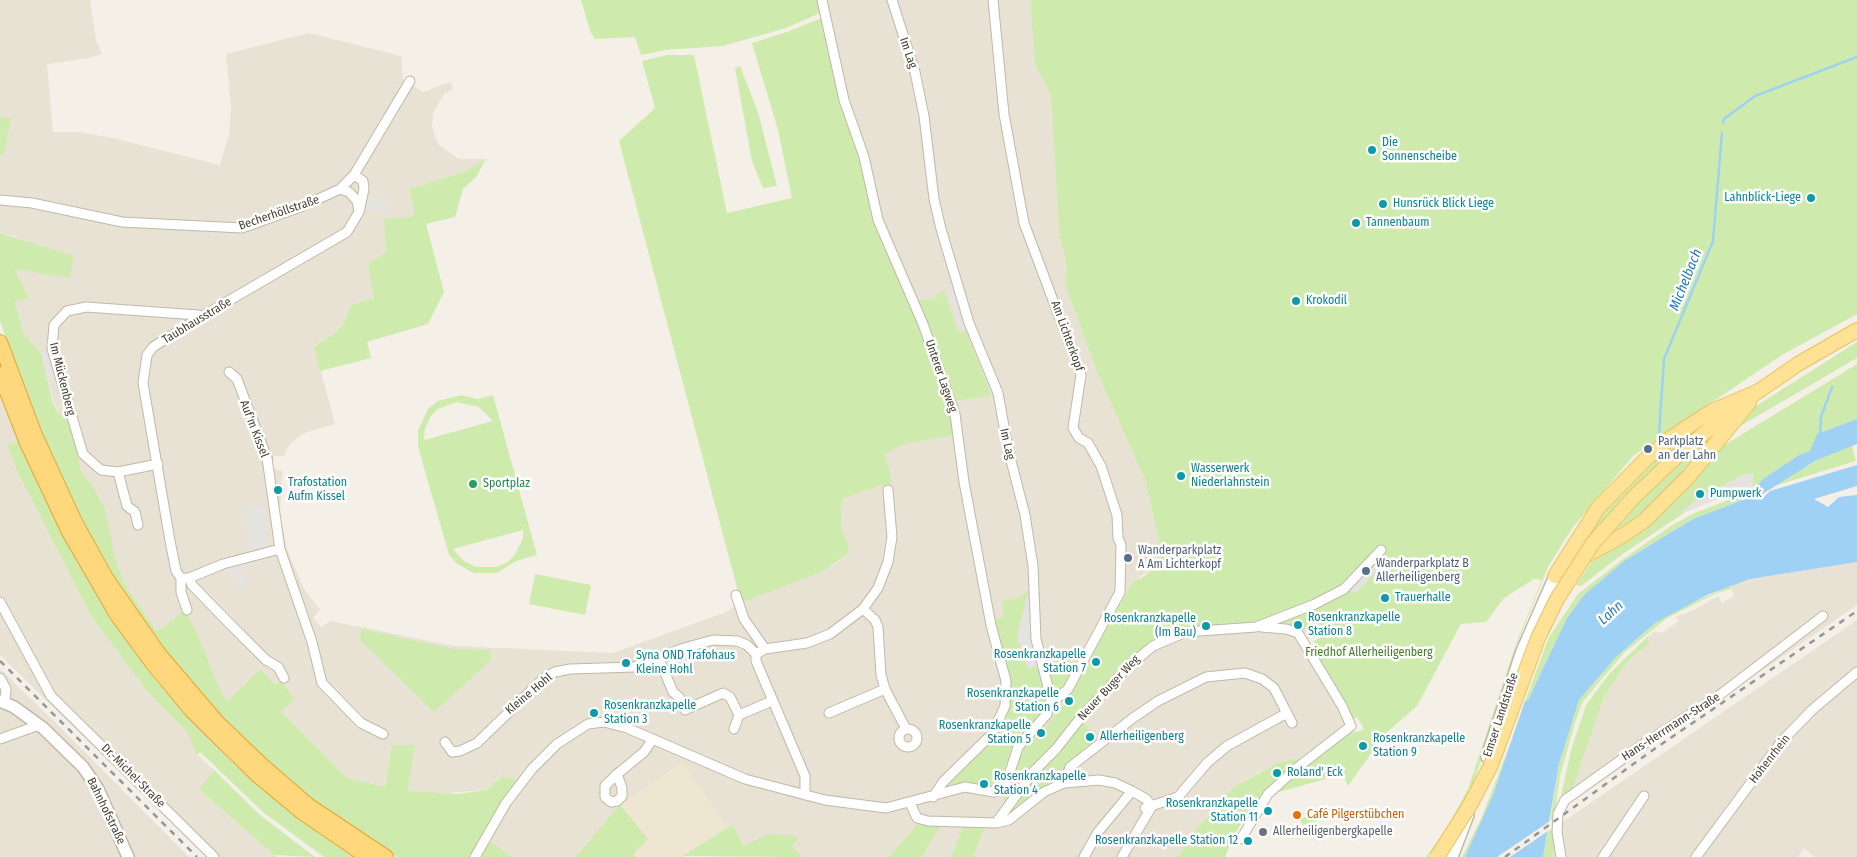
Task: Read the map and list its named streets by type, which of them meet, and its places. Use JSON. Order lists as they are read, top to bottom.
{
  "streets": {
    "street": [
      "Im Lag",
      "Becherhöllstraße",
      "Taubhausstraße",
      "Am Lichterkopf",
      "Unterer Lagweg",
      "Im Mückenberg",
      "Auf'm Kissel",
      "Neuer Buger Weg",
      "Kleine Hohl",
      "Emser Landstraße",
      "Hans-Herrmann-Straße",
      "Hohenrhein",
      "Dr.-Michel-Straße",
      "Bahnhofstraße"
    ]
  },
  "crossings": [
    ["Im Lag", "Am Lichterkopf"],
    ["Becherhöllstraße", "Taubhausstraße"],
    ["Taubhausstraße", "Im Mückenberg"]
  ],
  "water": ["Michelbach", "Lahn"],
  "parks": ["Friedhof Allerheiligenberg"],
  "places": [
    "Die Sonnenscheibe",
    "Lahnblick-Liege",
    "Hunsrück Blick Liege",
    "Tannenbaum",
    "Krokodil",
    "Parkplatz an der Lahn",
    "Wasserwerk Niederlahnstein",
    "Sportplaz",
    "Trafostation Aufm Kissel",
    "Pumpwerk",
    "Wanderparkplatz A Am Lichterkopf",
    "Wanderparkplatz B Allerheiligenberg",
    "Trauerhalle",
    "Rosenkranzkapelle Station 8",
    "Rosenkranzkapelle (Im Bau)",
    "Rosenkranzkapelle Station 7",
    "Syna OND Trafohaus Kleine Hohl",
    "Rosenkranzkapelle Station 6",
    "Rosenkranzkapelle Station 3",
    "Rosenkranzkapelle Station 5",
    "Allerheiligenberg",
    "Rosenkranzkapelle Station 9",
    "Roland' Eck",
    "Rosenkranzkapelle Station 4",
    "Rosenkranzkapelle Station 11",
    "Café Pilgerstübchen",
    "Allerheiligenbergkapelle",
    "Rosenkranzkapelle Station 12"
  ]
}
